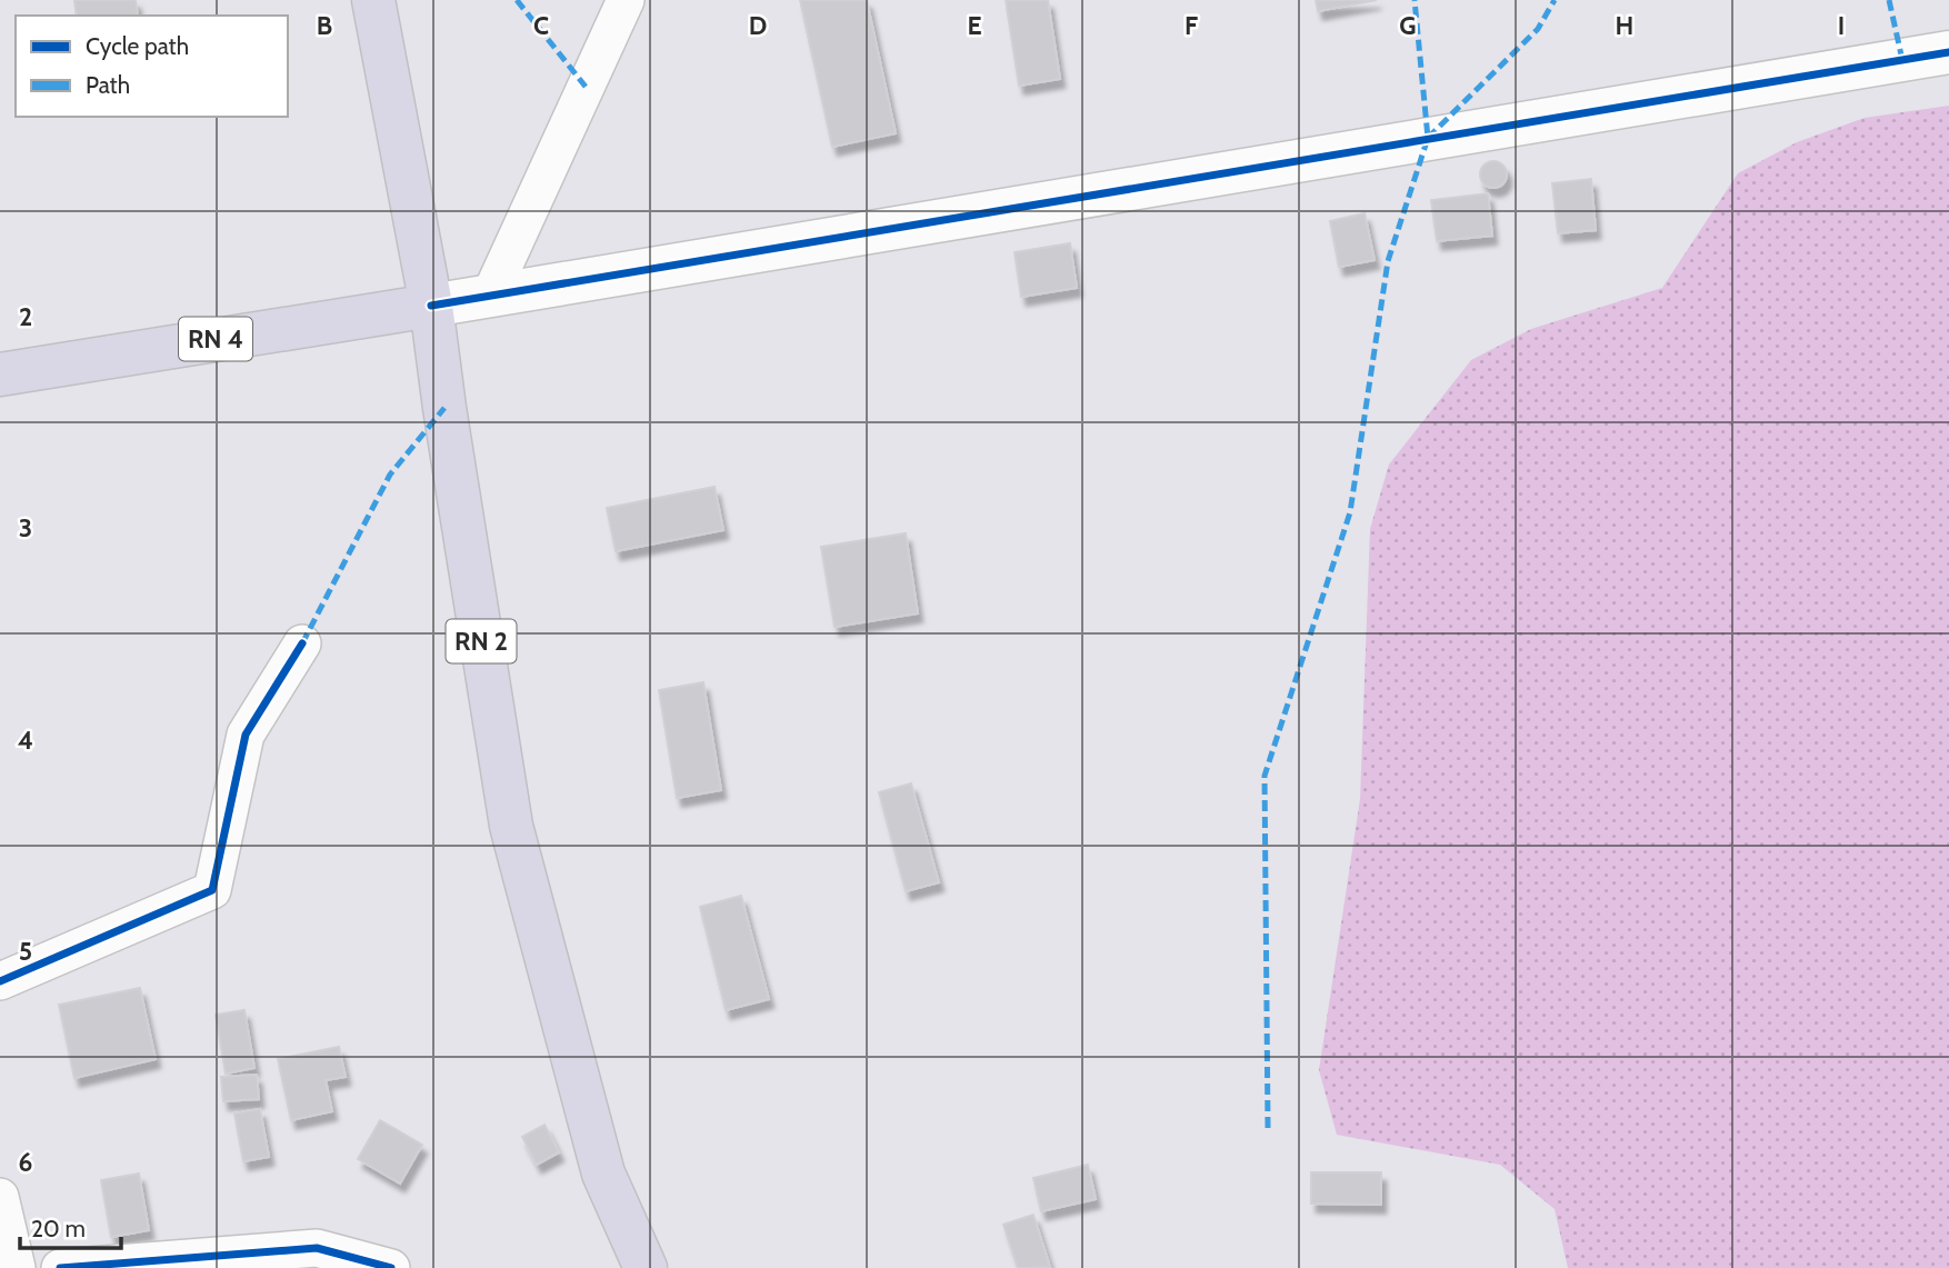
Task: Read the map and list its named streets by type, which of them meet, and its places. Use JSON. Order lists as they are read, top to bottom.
{
  "streets": {
    "main road": ["RN 4", "RN 2"]
  },
  "crossings": [
    ["RN 4", "RN 2"]
  ],
  "legend": ["Cycle path", "Path"],
  "scale_bar": "20 m",
  "grid": {
    "columns": [
      "B",
      "C",
      "D",
      "E",
      "F",
      "G",
      "H",
      "I"
    ],
    "rows": [
      "2",
      "3",
      "4",
      "5",
      "6"
    ]
  }
}
